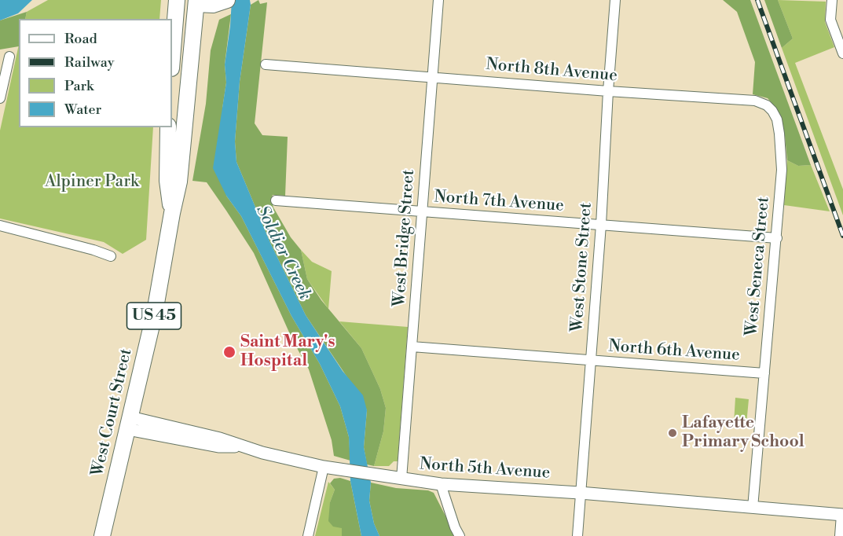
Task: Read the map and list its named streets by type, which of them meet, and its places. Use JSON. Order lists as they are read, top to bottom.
{
  "streets": {
    "main road": ["US 45", "West Court Street"],
    "street": [
      "North 8th Avenue",
      "North 7th Avenue",
      "West Bridge Street",
      "West Seneca Street",
      "West Stone Street",
      "North 6th Avenue",
      "North 5th Avenue"
    ]
  },
  "crossings": [
    ["North 8th Avenue", "West Bridge Street"],
    ["North 8th Avenue", "West Seneca Street"],
    ["North 8th Avenue", "West Stone Street"],
    ["North 7th Avenue", "West Bridge Street"],
    ["North 7th Avenue", "West Seneca Street"],
    ["North 7th Avenue", "West Stone Street"],
    ["West Bridge Street", "North 6th Avenue"],
    ["West Bridge Street", "North 5th Avenue"],
    ["West Seneca Street", "North 6th Avenue"],
    ["West Seneca Street", "North 5th Avenue"],
    ["West Stone Street", "North 6th Avenue"],
    ["West Stone Street", "North 5th Avenue"],
    ["US 45", "West Court Street"],
    ["West Court Street", "North 5th Avenue"]
  ],
  "water": ["Soldier Creek"],
  "parks": ["Alpiner Park"],
  "places": ["Saint Mary's Hospital", "Lafayette Primary School"],
  "legend": [
    "Road",
    "Railway",
    "Park",
    "Water"
  ]
}
